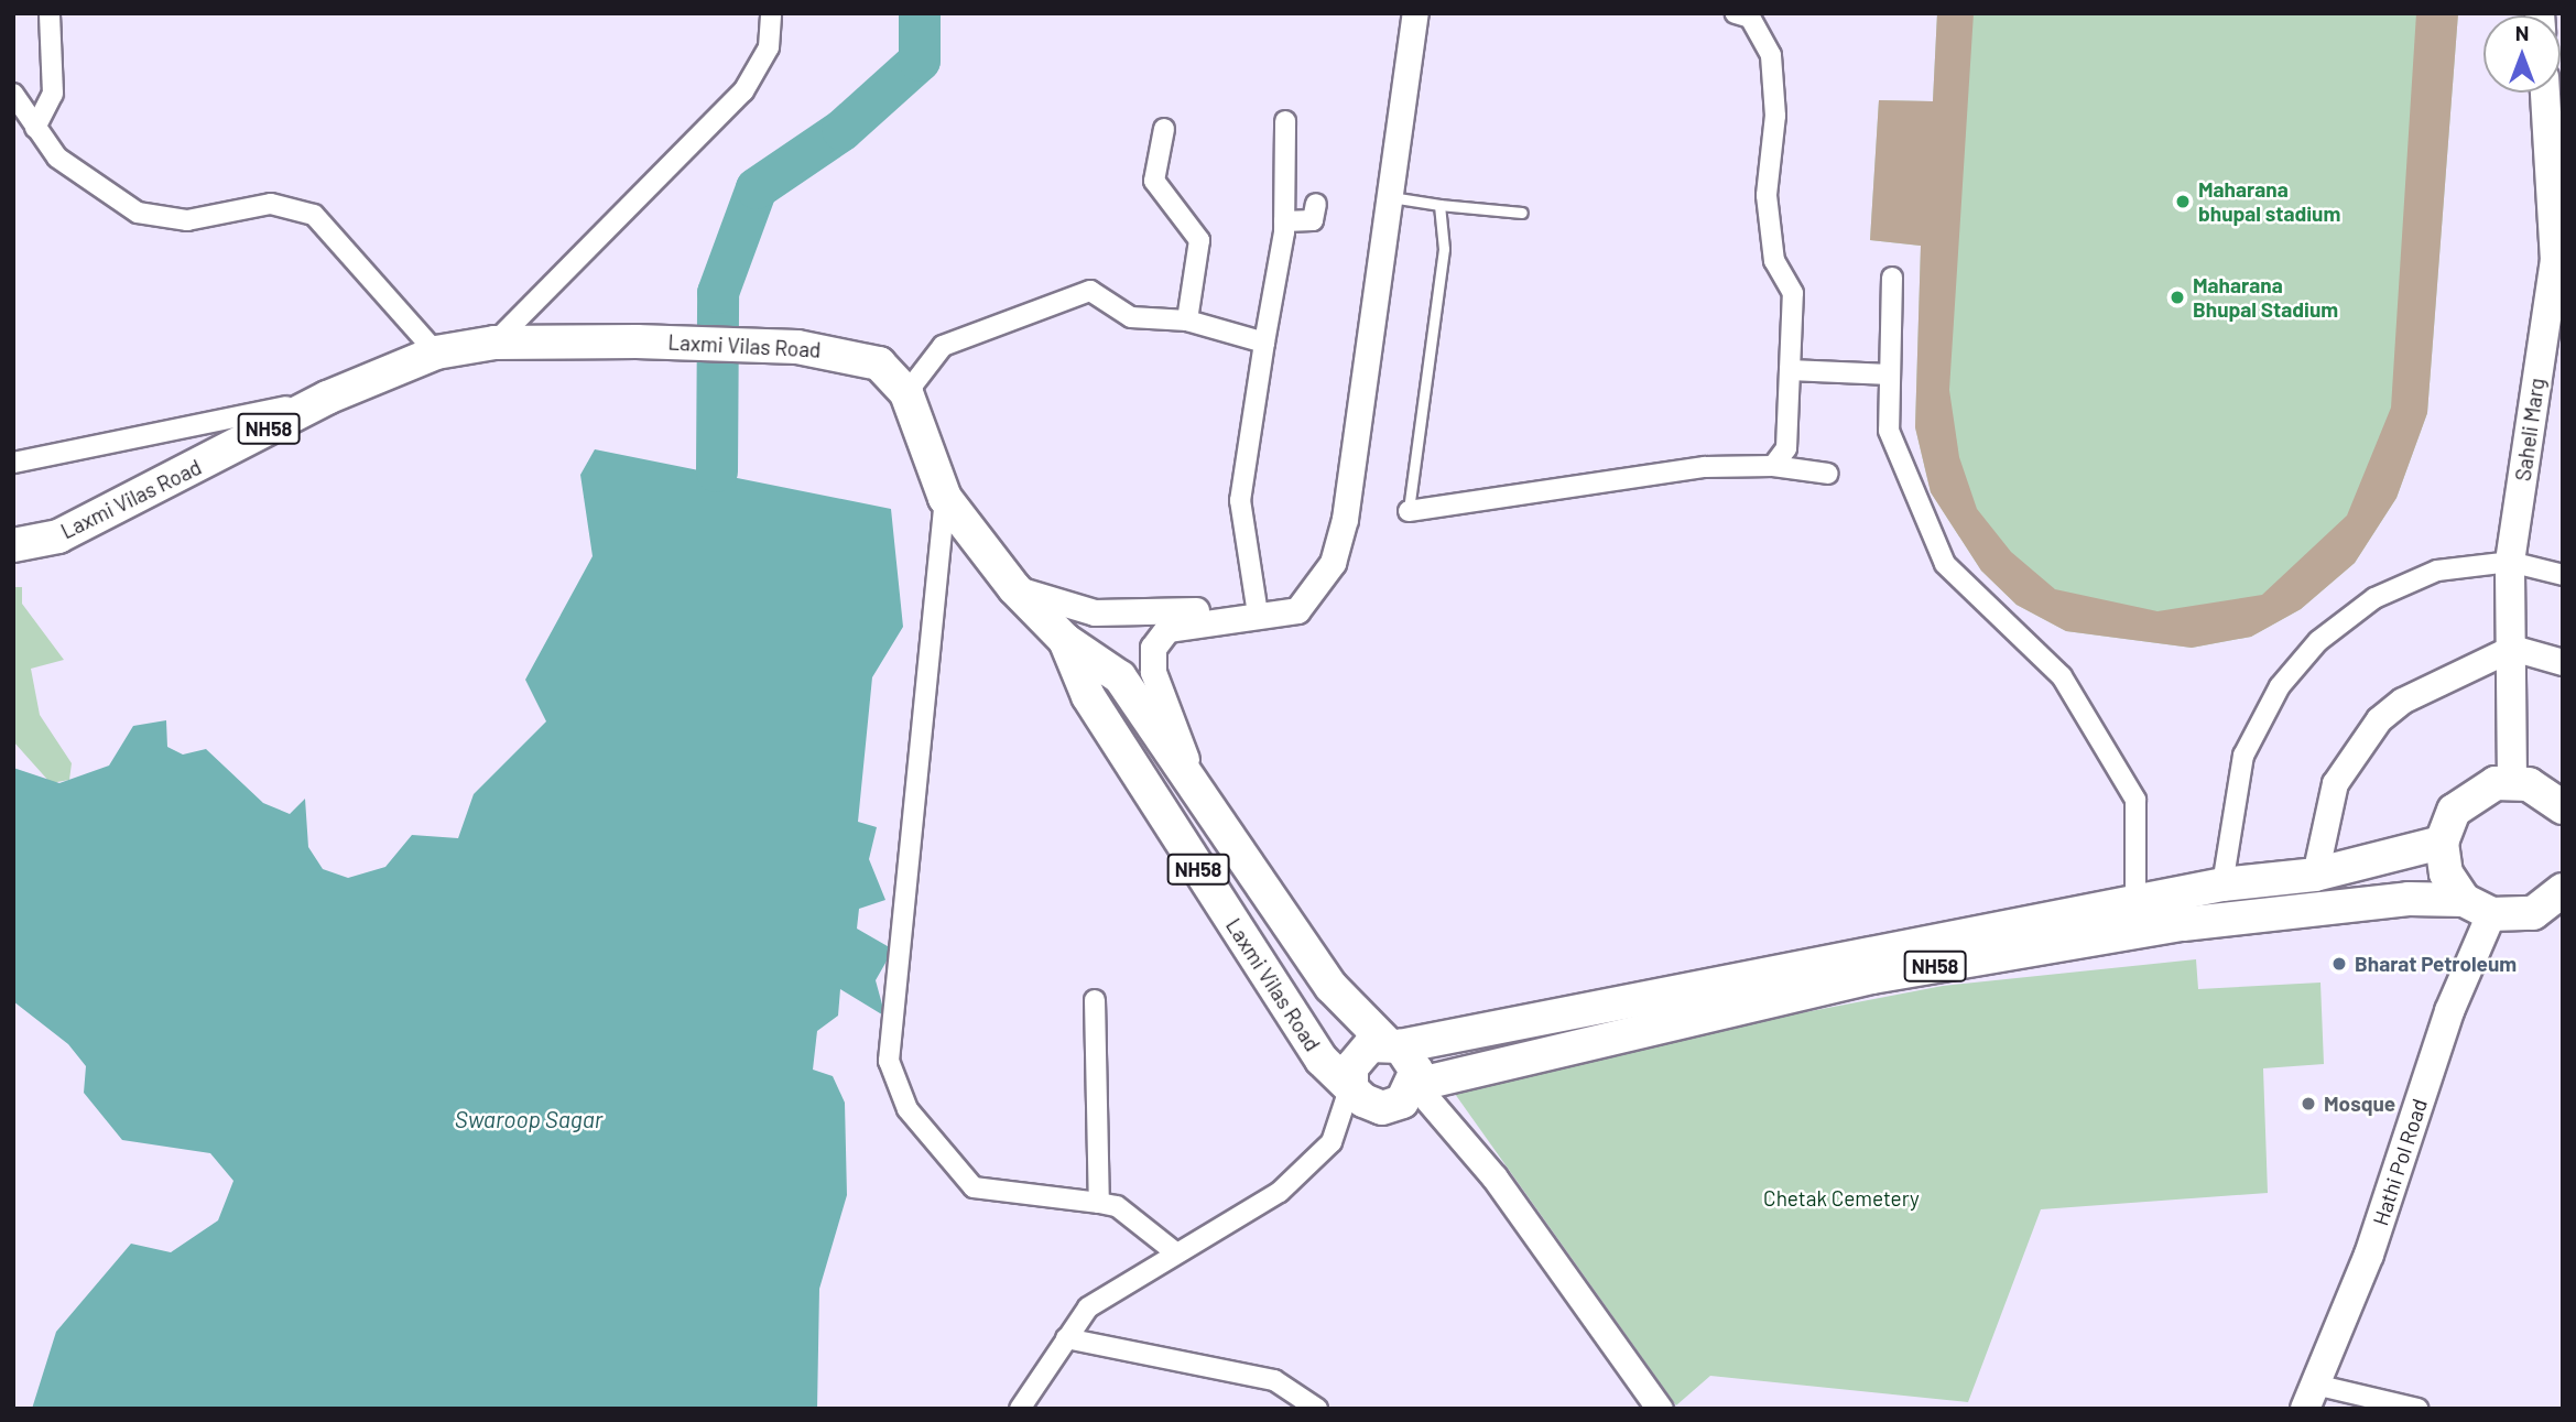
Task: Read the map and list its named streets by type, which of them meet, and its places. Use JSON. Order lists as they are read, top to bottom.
{
  "streets": {
    "highway": ["Laxmi Vilas Road", "NH58"],
    "main road": ["Saheli Marg", "Hathi Pol Road"]
  },
  "crossings": [
    ["Laxmi Vilas Road", "NH58"],
    ["NH58", "Hathi Pol Road"]
  ],
  "water": ["Swaroop Sagar"],
  "parks": ["Chetak Cemetery"],
  "places": [
    "Maharana bhupal stadium",
    "Maharana Bhupal Stadium",
    "Bharat Petroleum",
    "Mosque"
  ],
  "north": "top"
}
